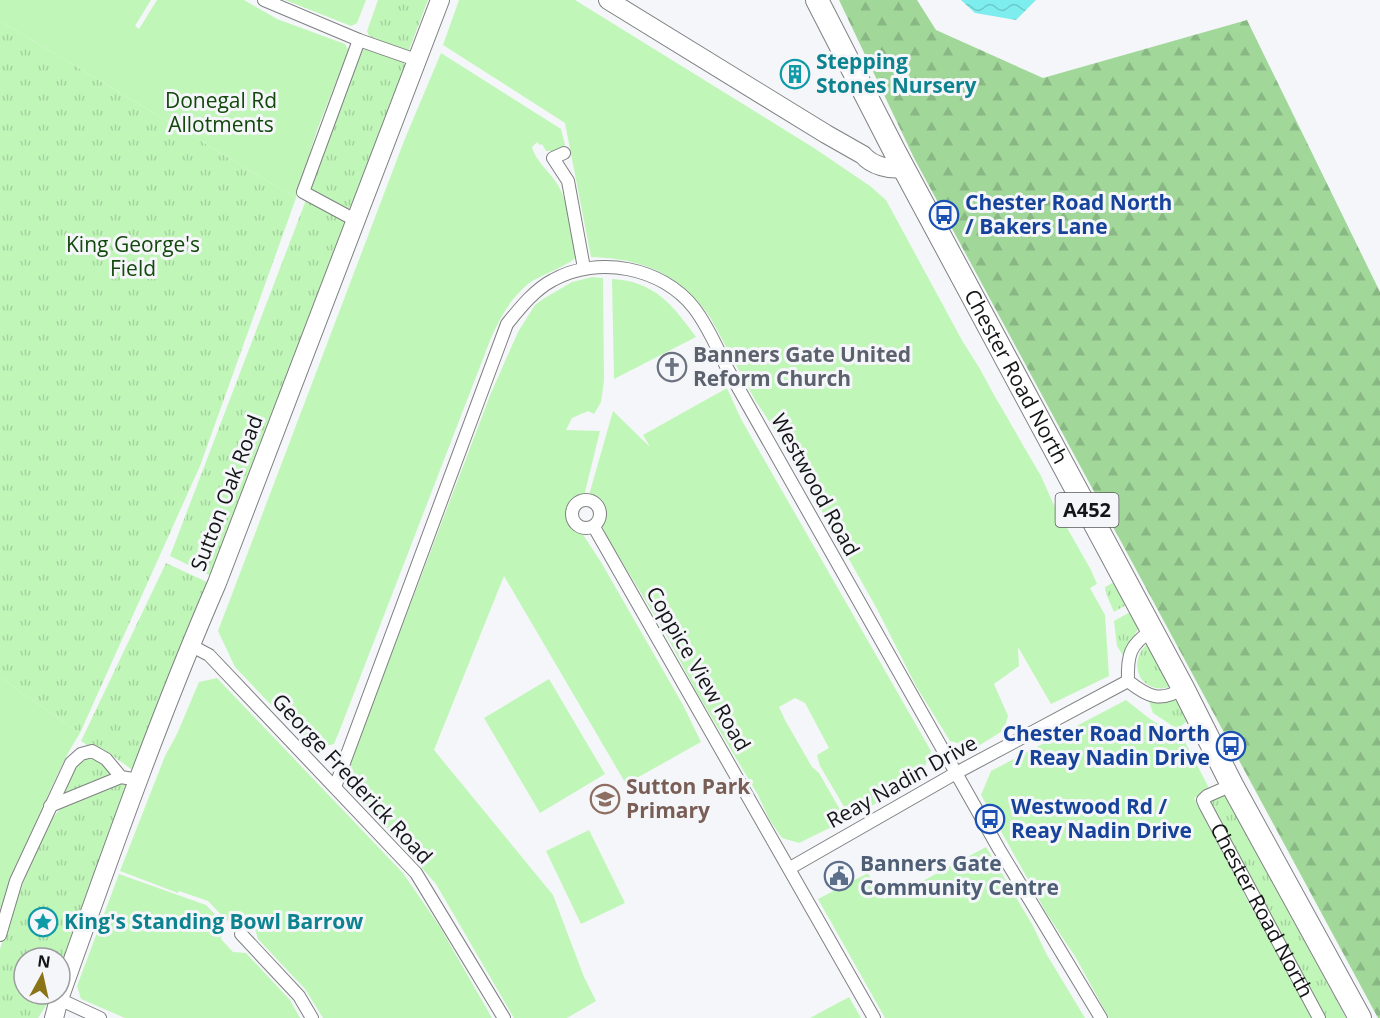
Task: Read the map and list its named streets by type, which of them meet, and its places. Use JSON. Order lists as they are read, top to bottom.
{
  "streets": {
    "highway": ["Chester Road North", "A452"],
    "main road": ["Sutton Oak Road"],
    "street": [
      "Westwood Road",
      "Coppice View Road",
      "George Frederick Road",
      "Reay Nadin Drive"
    ]
  },
  "crossings": [
    ["Westwood Road", "George Frederick Road"],
    ["Westwood Road", "Reay Nadin Drive"],
    ["Sutton Oak Road", "George Frederick Road"],
    ["Coppice View Road", "Reay Nadin Drive"]
  ],
  "parks": ["Donegal Rd Allotments", "King George's Field"],
  "places": {
    "building": ["Stepping Stones Nursery"],
    "bus stop": ["Chester Road North / Bakers Lane", "Chester Road North / Reay Nadin Drive", "Westwood Rd / Reay Nadin Drive"],
    "church": ["Banners Gate United Reform Church"],
    "school or university": ["Sutton Park Primary"],
    "public building": ["Banners Gate Community Centre"],
    "place": ["King's Standing Bowl Barrow"]
  },
  "north": "top"
}
